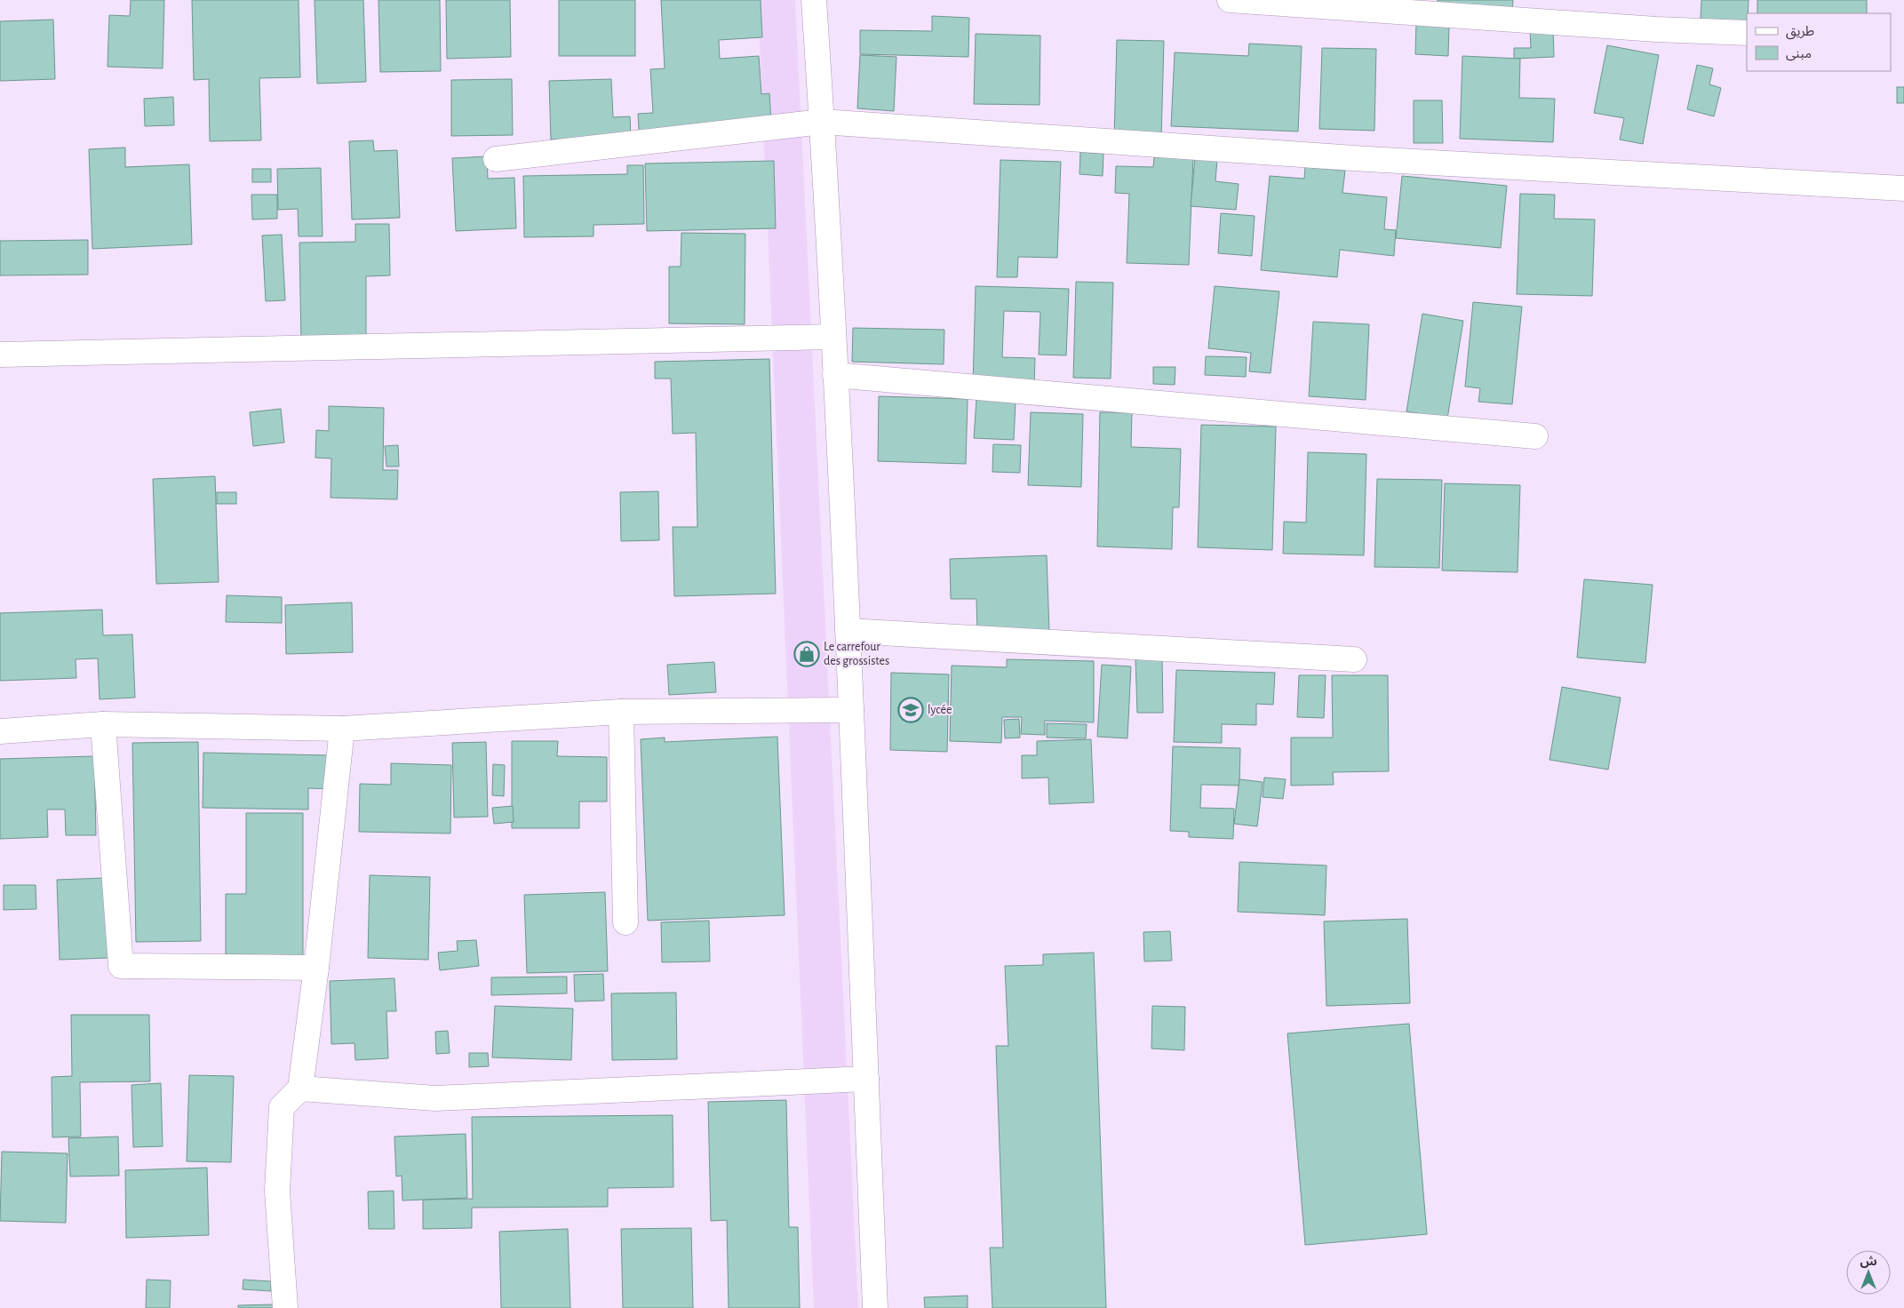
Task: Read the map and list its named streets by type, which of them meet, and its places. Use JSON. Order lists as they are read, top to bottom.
{
  "places": {
    "shop": ["Le carrefour des grossistes"],
    "school or university": ["lycée"]
  },
  "legend": ["طريق", "مبنى"],
  "north": "top"
}
